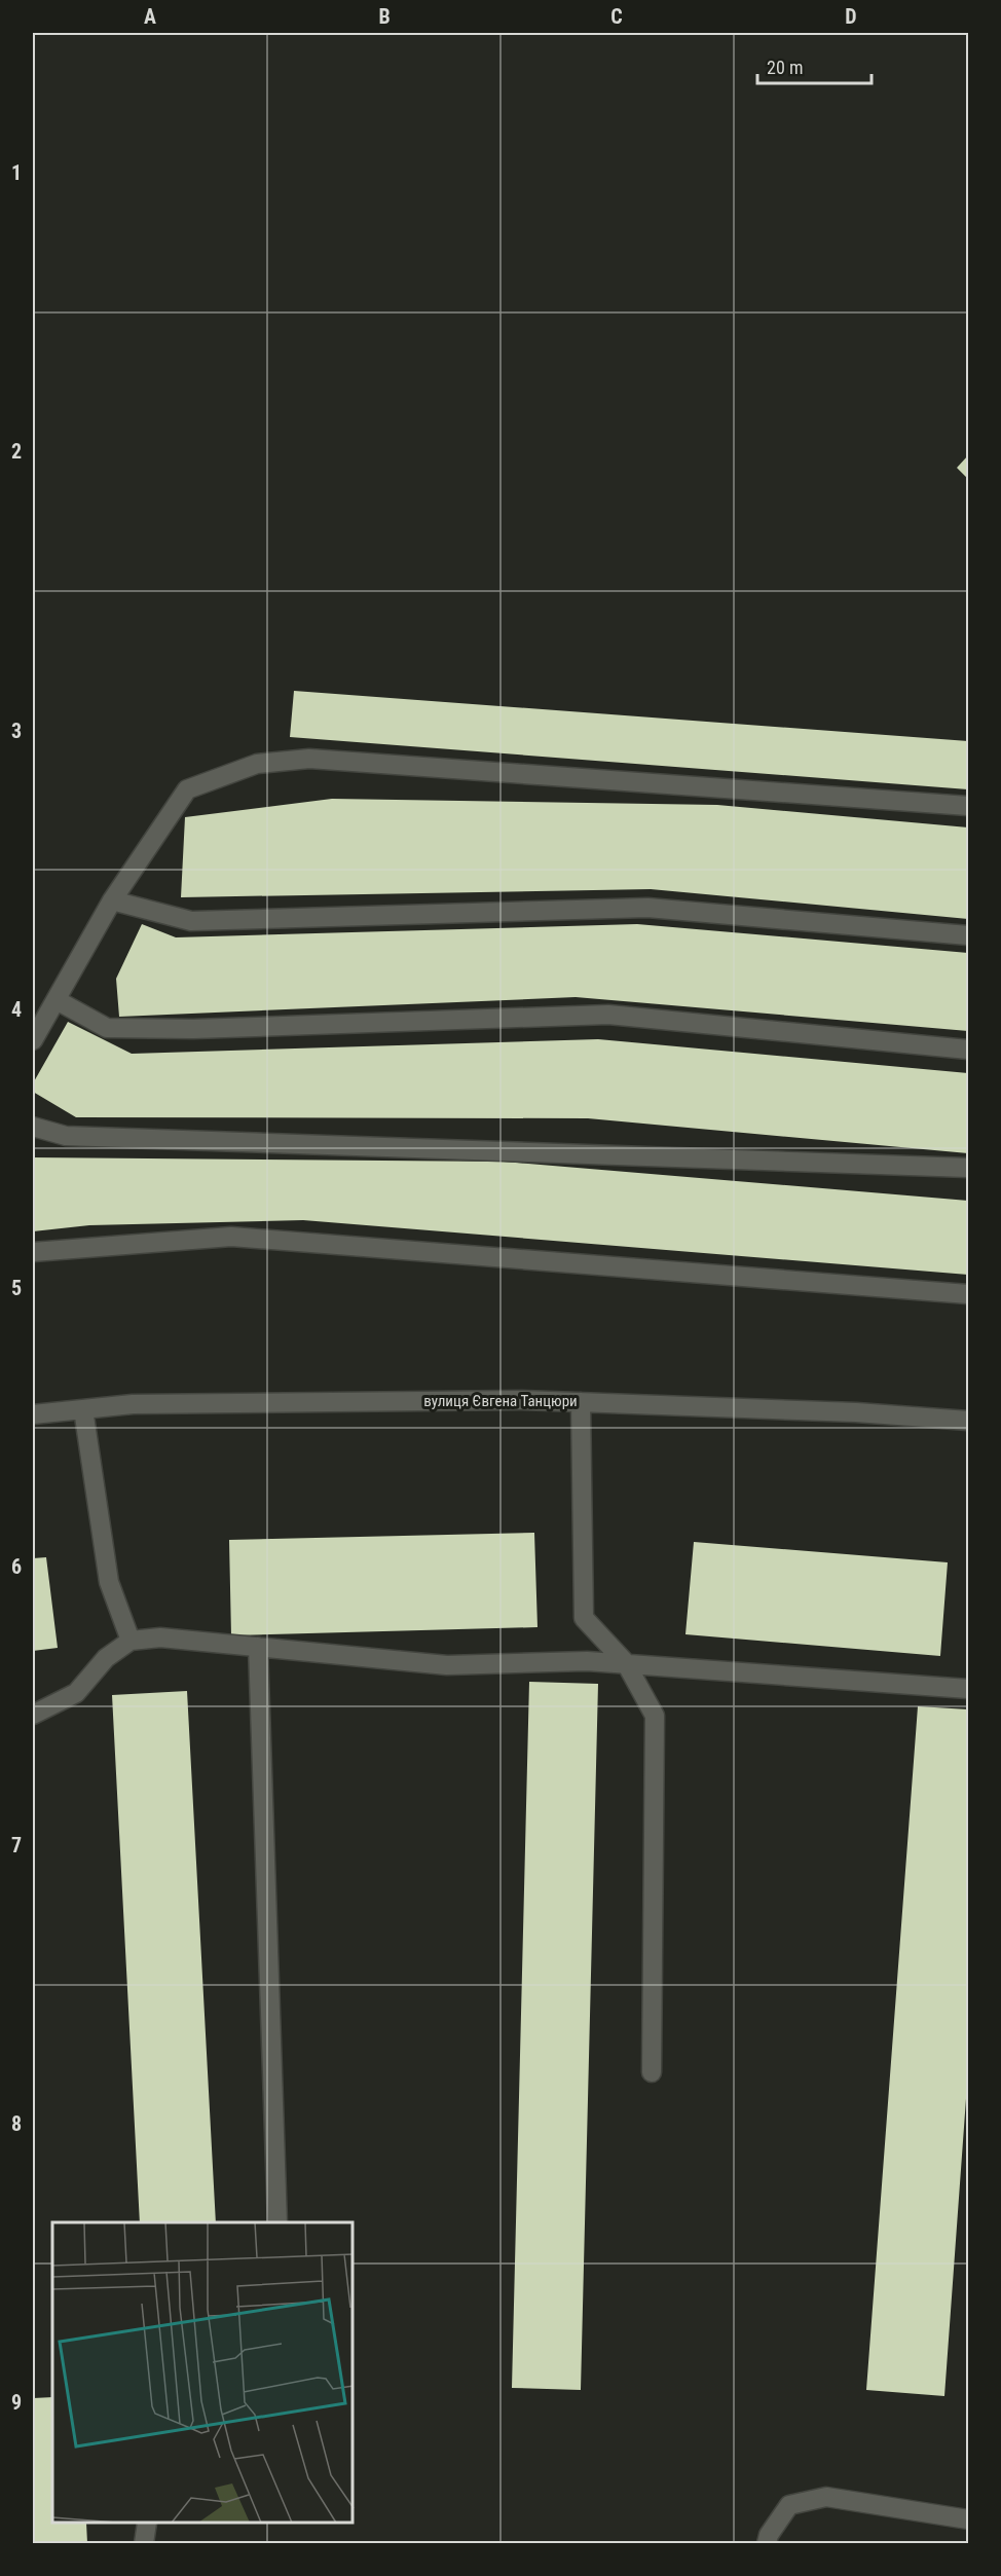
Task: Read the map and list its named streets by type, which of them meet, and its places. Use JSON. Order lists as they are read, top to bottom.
{
  "streets": {
    "street": ["вулиця Євгена Танцюри"]
  },
  "scale_bar": "20 m",
  "grid": {
    "columns": [
      "A",
      "B",
      "C",
      "D"
    ],
    "rows": [
      "1",
      "2",
      "3",
      "4",
      "5",
      "6",
      "7",
      "8",
      "9"
    ]
  }
}
